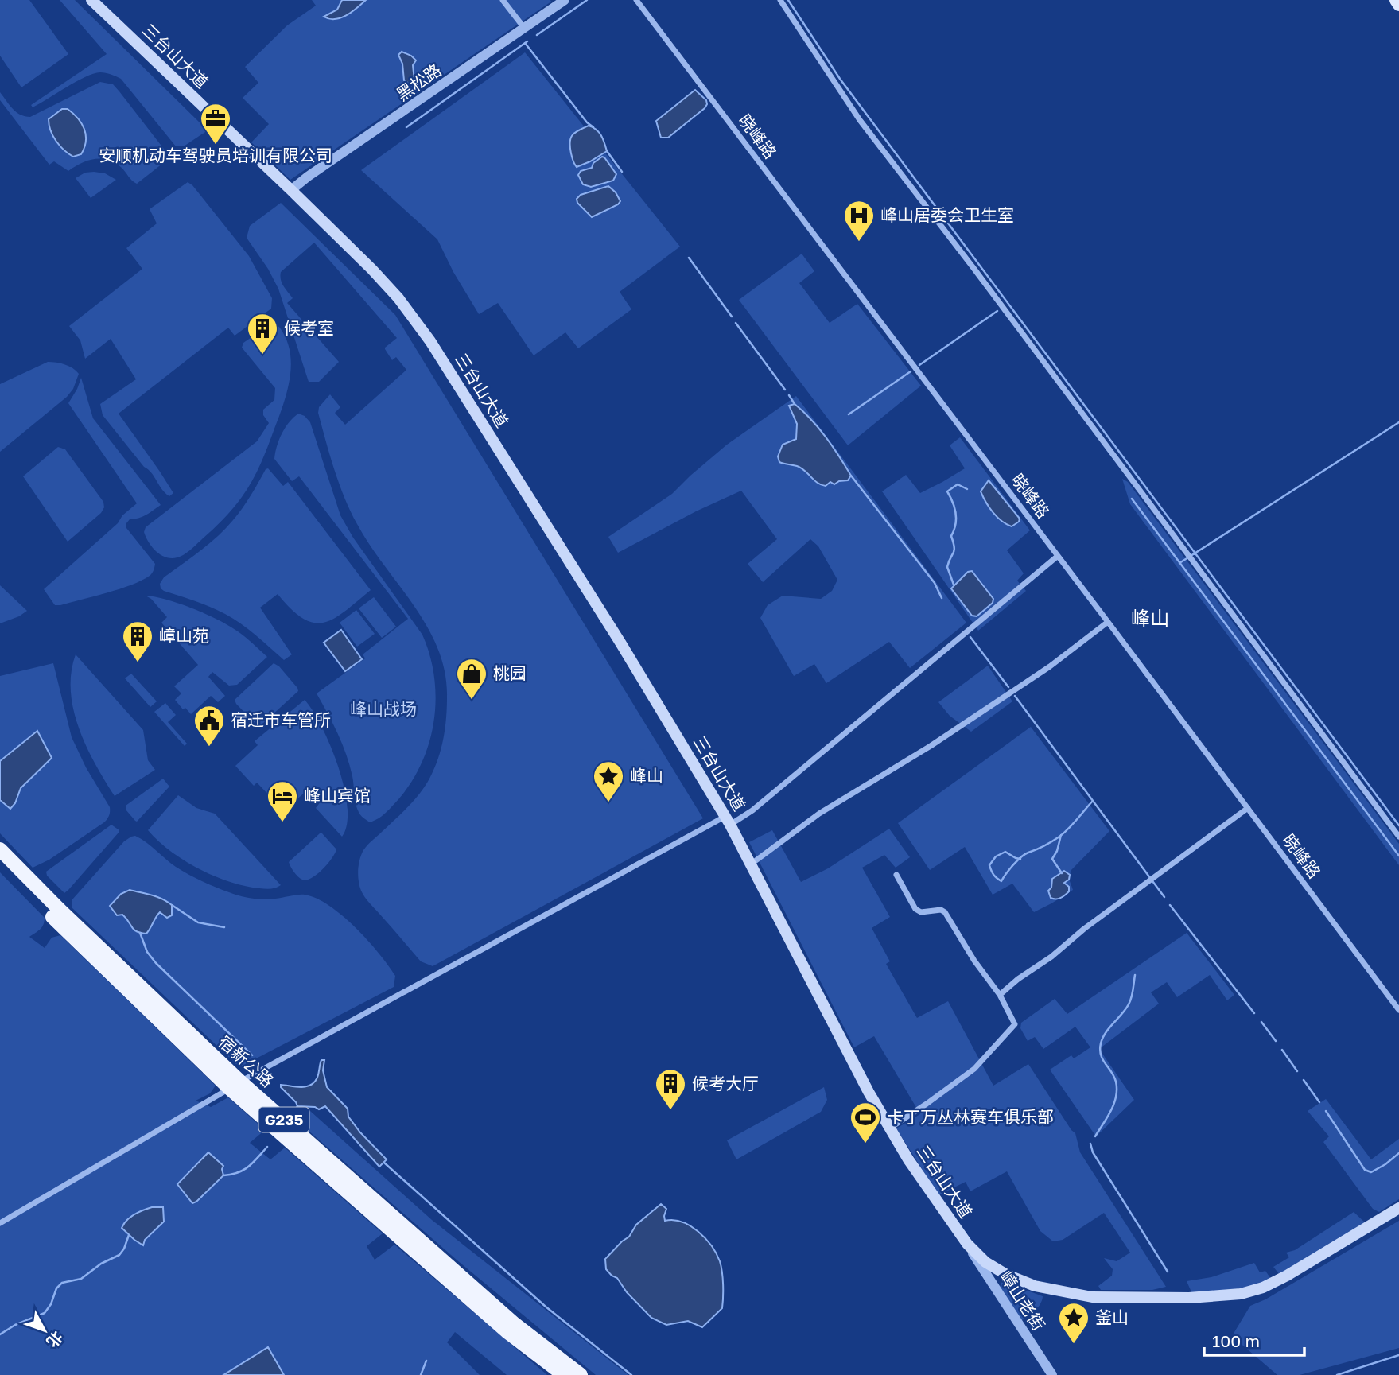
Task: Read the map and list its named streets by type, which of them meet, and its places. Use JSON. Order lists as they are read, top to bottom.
{
  "streets": {
    "highway": ["宿新公路", "G235"],
    "main road": ["三台山大道"],
    "street": ["黑松路", "晓峰路", "嶂山老街"]
  },
  "crossings": [
    ["三台山大道", "黑松路"],
    ["三台山大道", "嶂山老街"]
  ],
  "districts": ["峰山"],
  "parks": ["峰山战场"],
  "places": {
    "office": ["安顺机动车驾驶员培训有限公司"],
    "hospital": ["峰山居委会卫生室"],
    "building": ["候考室", "嶂山苑", "候考大厅"],
    "shop": ["桃园"],
    "public building": ["宿迁市车管所"],
    "place": ["峰山", "釜山"],
    "hotel": ["峰山宾馆"],
    "sports": ["卡丁万丛林赛车俱乐部"]
  },
  "scale_bar": "100 m",
  "north": "bottom right"
}
